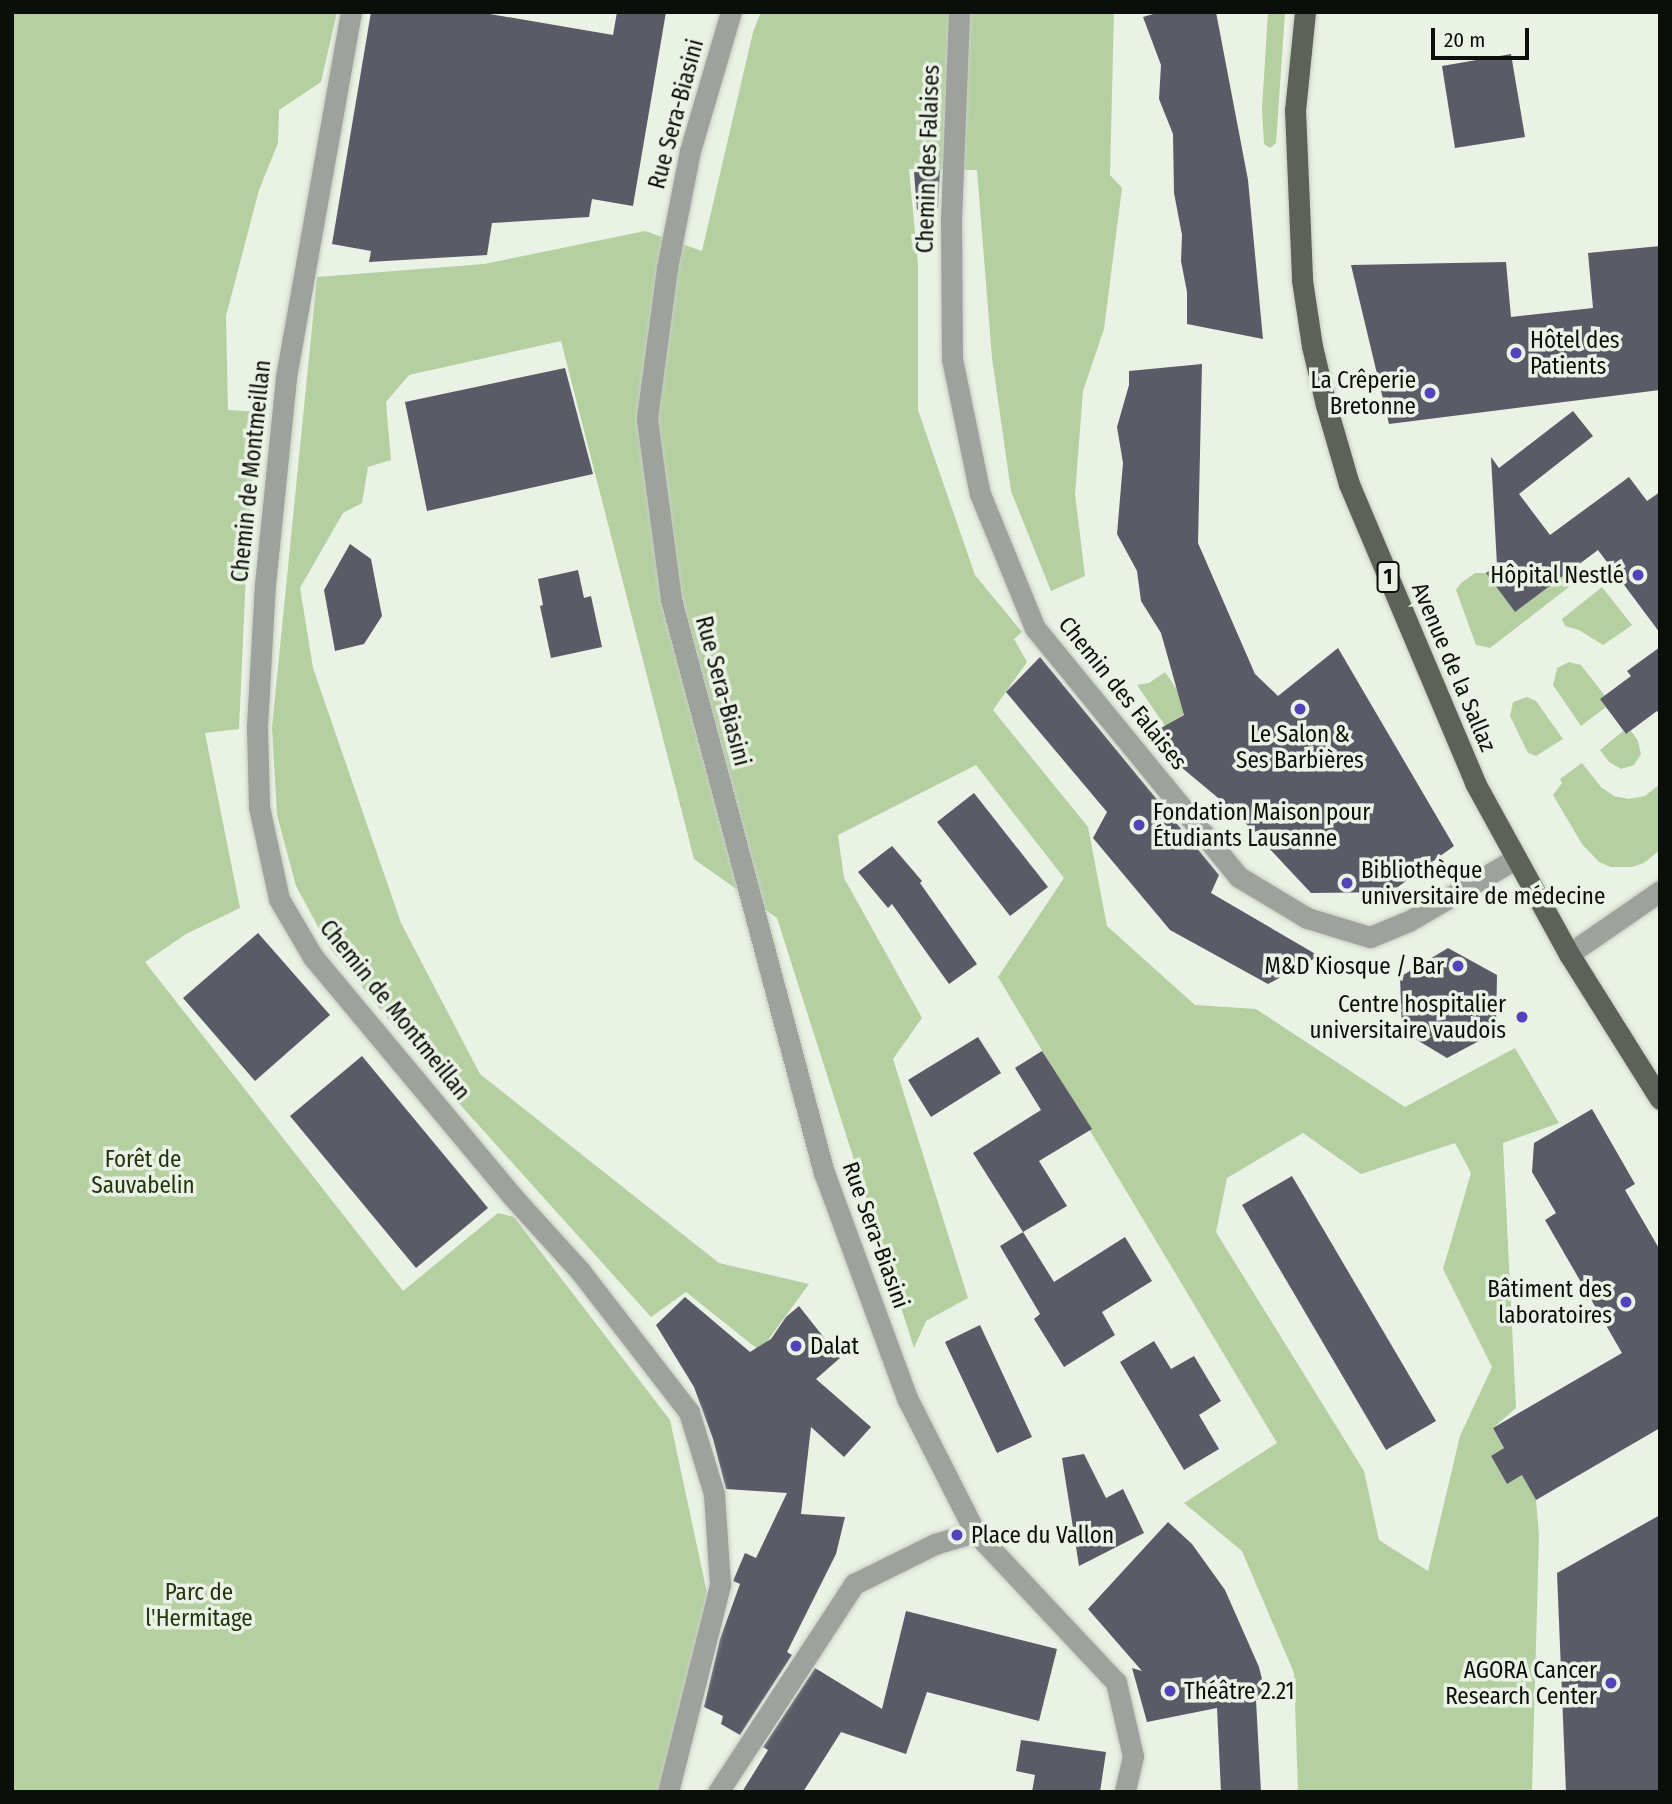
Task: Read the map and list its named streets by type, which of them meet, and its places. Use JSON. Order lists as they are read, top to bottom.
{
  "streets": {
    "main road": ["1", "Avenue de la Sallaz"],
    "street": ["Rue Sera-Biasini", "Chemin des Falaises", "Chemin de Montmeillan"]
  },
  "crossings": [
    ["Chemin des Falaises", "Avenue de la Sallaz"],
    ["1", "Avenue de la Sallaz"]
  ],
  "parks": ["Forêt de Sauvabelin", "Parc de l'Hermitage"],
  "places": [
    "Hôtel des Patients",
    "La Crêperie Bretonne",
    "Hôpital Nestlé",
    "Le Salon & Ses Barbières",
    "Fondation Maison pour Étudiants Lausanne",
    "Bibliothèque universitaire de médecine",
    "M&D Kiosque / Bar",
    "Centre hospitalier universitaire vaudois",
    "Bâtiment des laboratoires",
    "Dalat",
    "Place du Vallon",
    "AGORA Cancer Research Center",
    "Théâtre 2.21"
  ],
  "scale_bar": "20 m"
}
